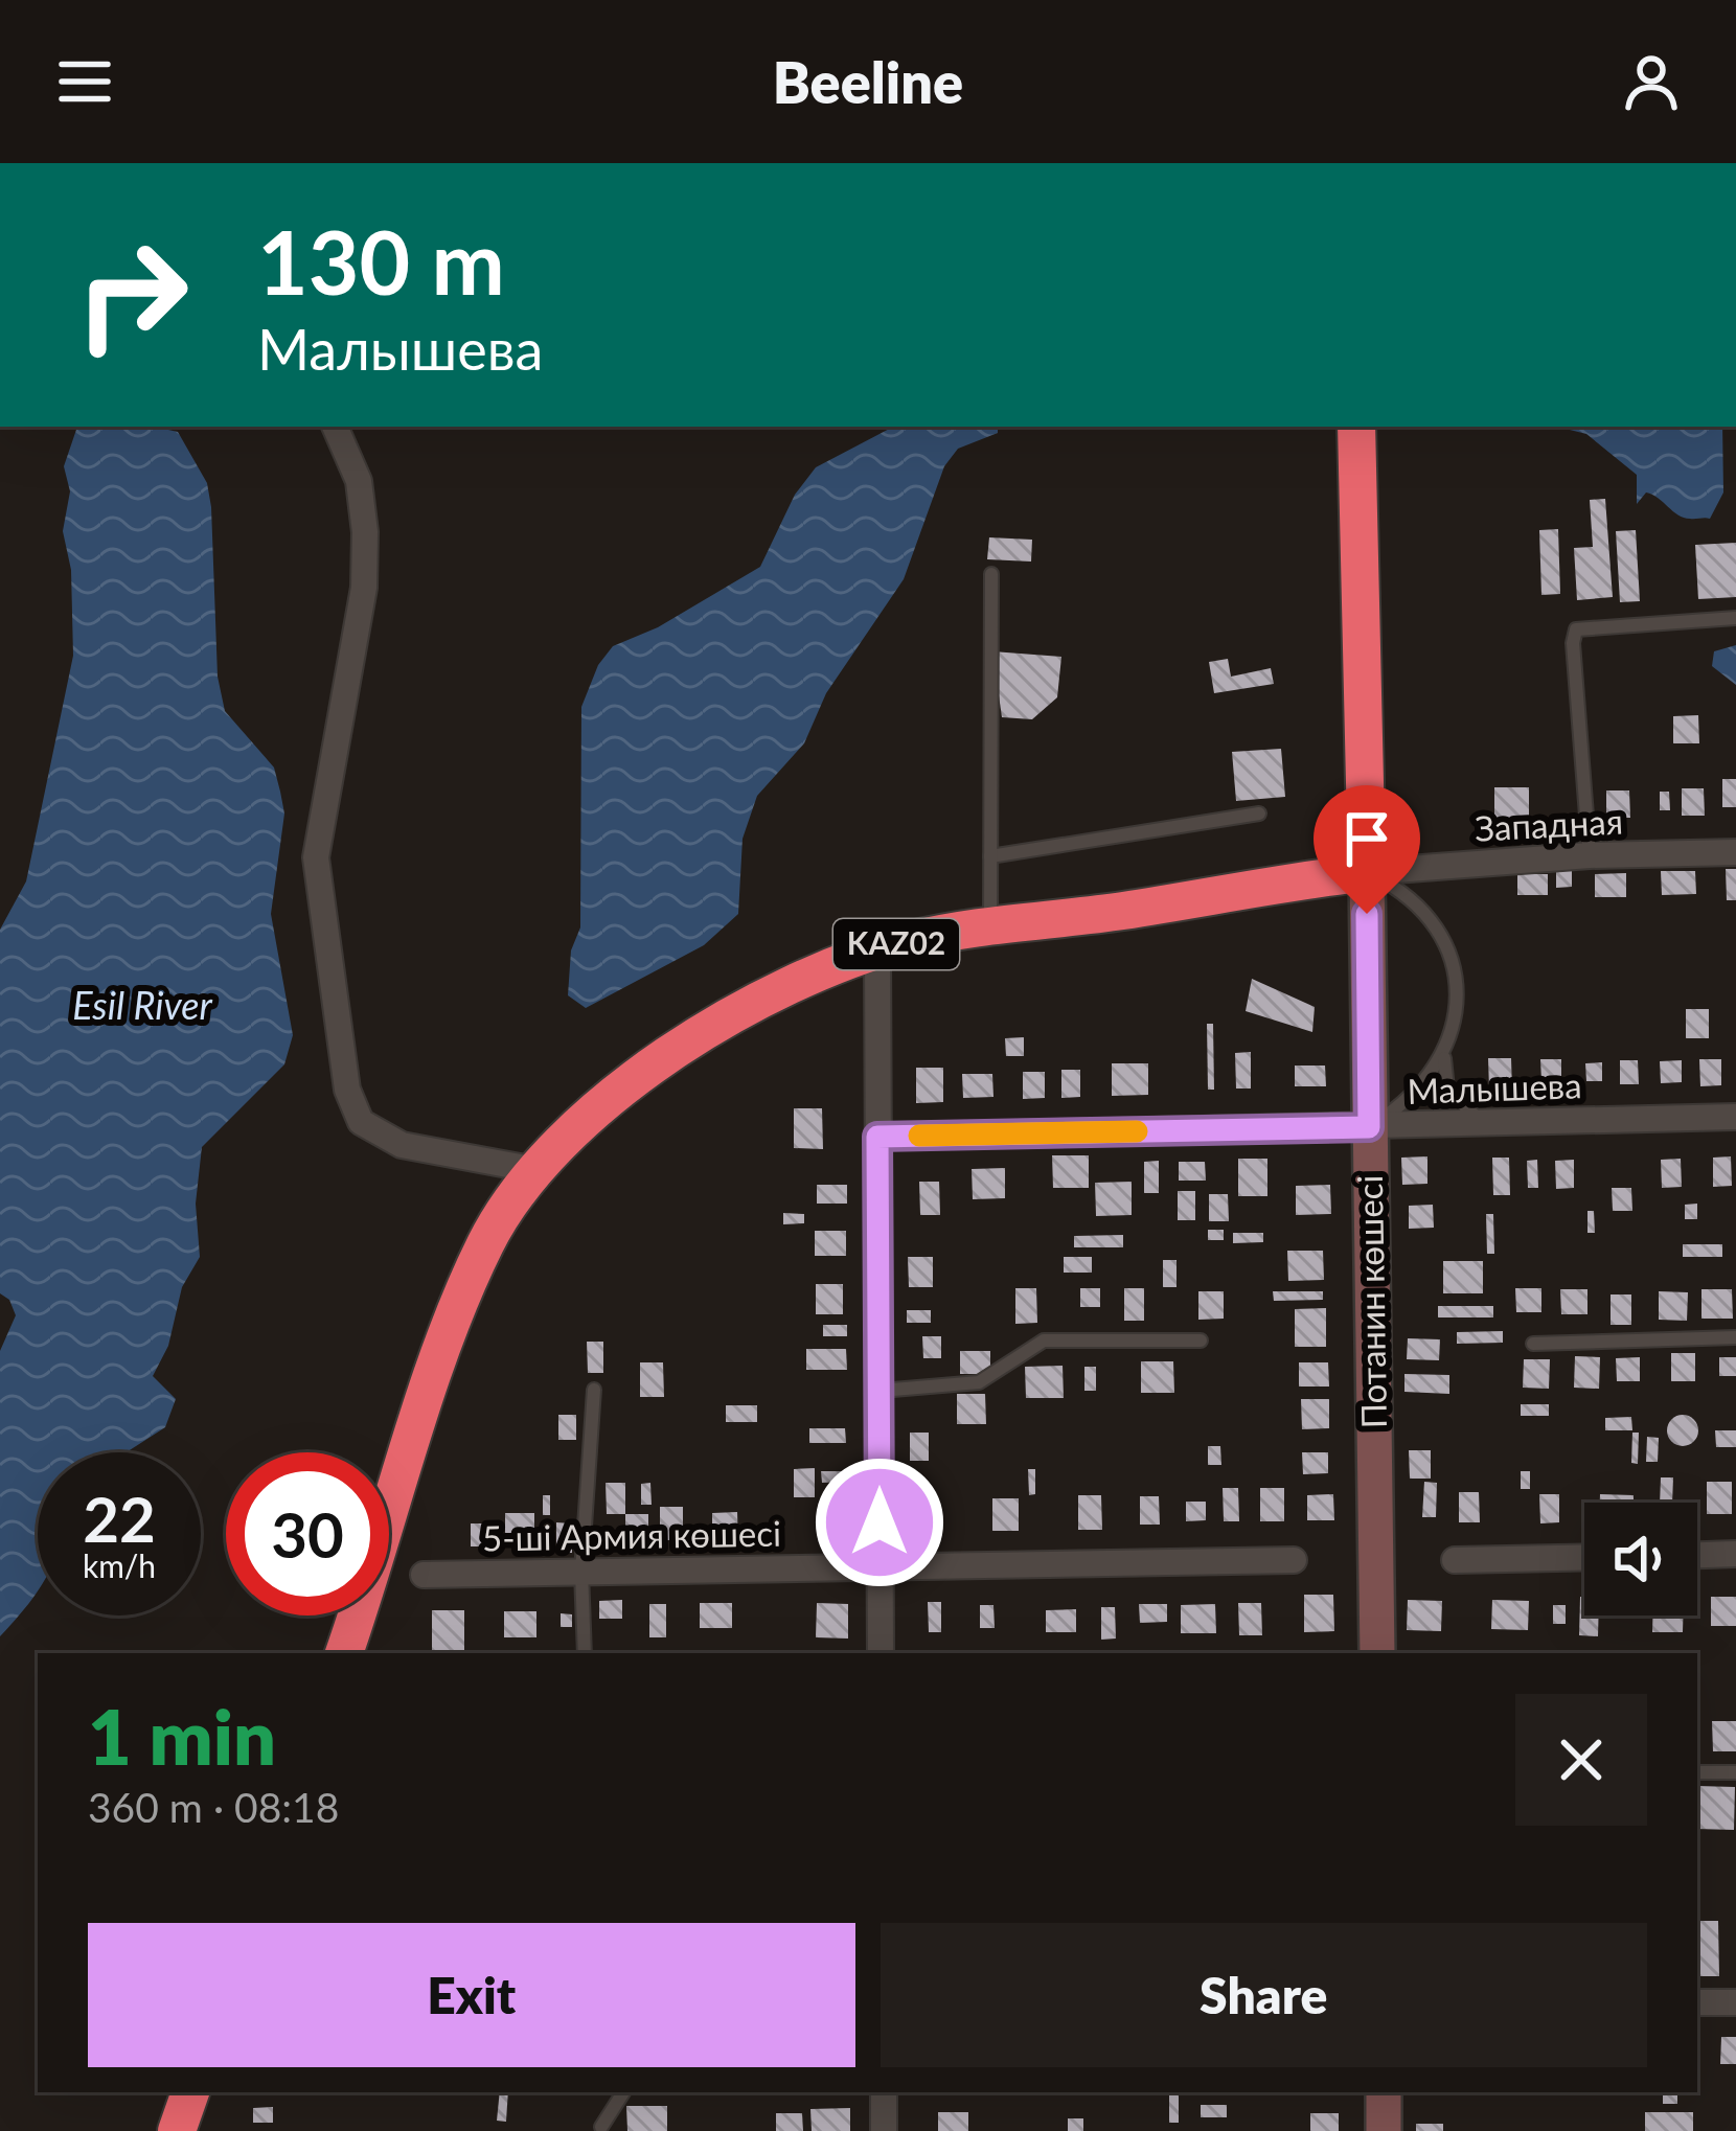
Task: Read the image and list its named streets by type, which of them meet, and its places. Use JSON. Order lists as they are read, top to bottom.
{
  "streets": {
    "highway": ["KAZ02"],
    "main road": ["Потанин көшесі"],
    "street": ["Западная", "Малышева", "5-ші Армия көшесі"]
  },
  "crossings": [
    ["Западная", "KAZ02"],
    ["Западная", "Потанин көшесі"],
    ["KAZ02", "Потанин көшесі"],
    ["Малышева", "Потанин көшесі"]
  ],
  "water": ["Esil River"],
  "page": {
    "header": "Beeline",
    "turn": ["130 m", "Малышева"],
    "speed": "22 km/h",
    "limit": "30",
    "heading": ["1 min", "360 m · 08:18"],
    "buttons": ["Exit", "Share"]
  }
}
